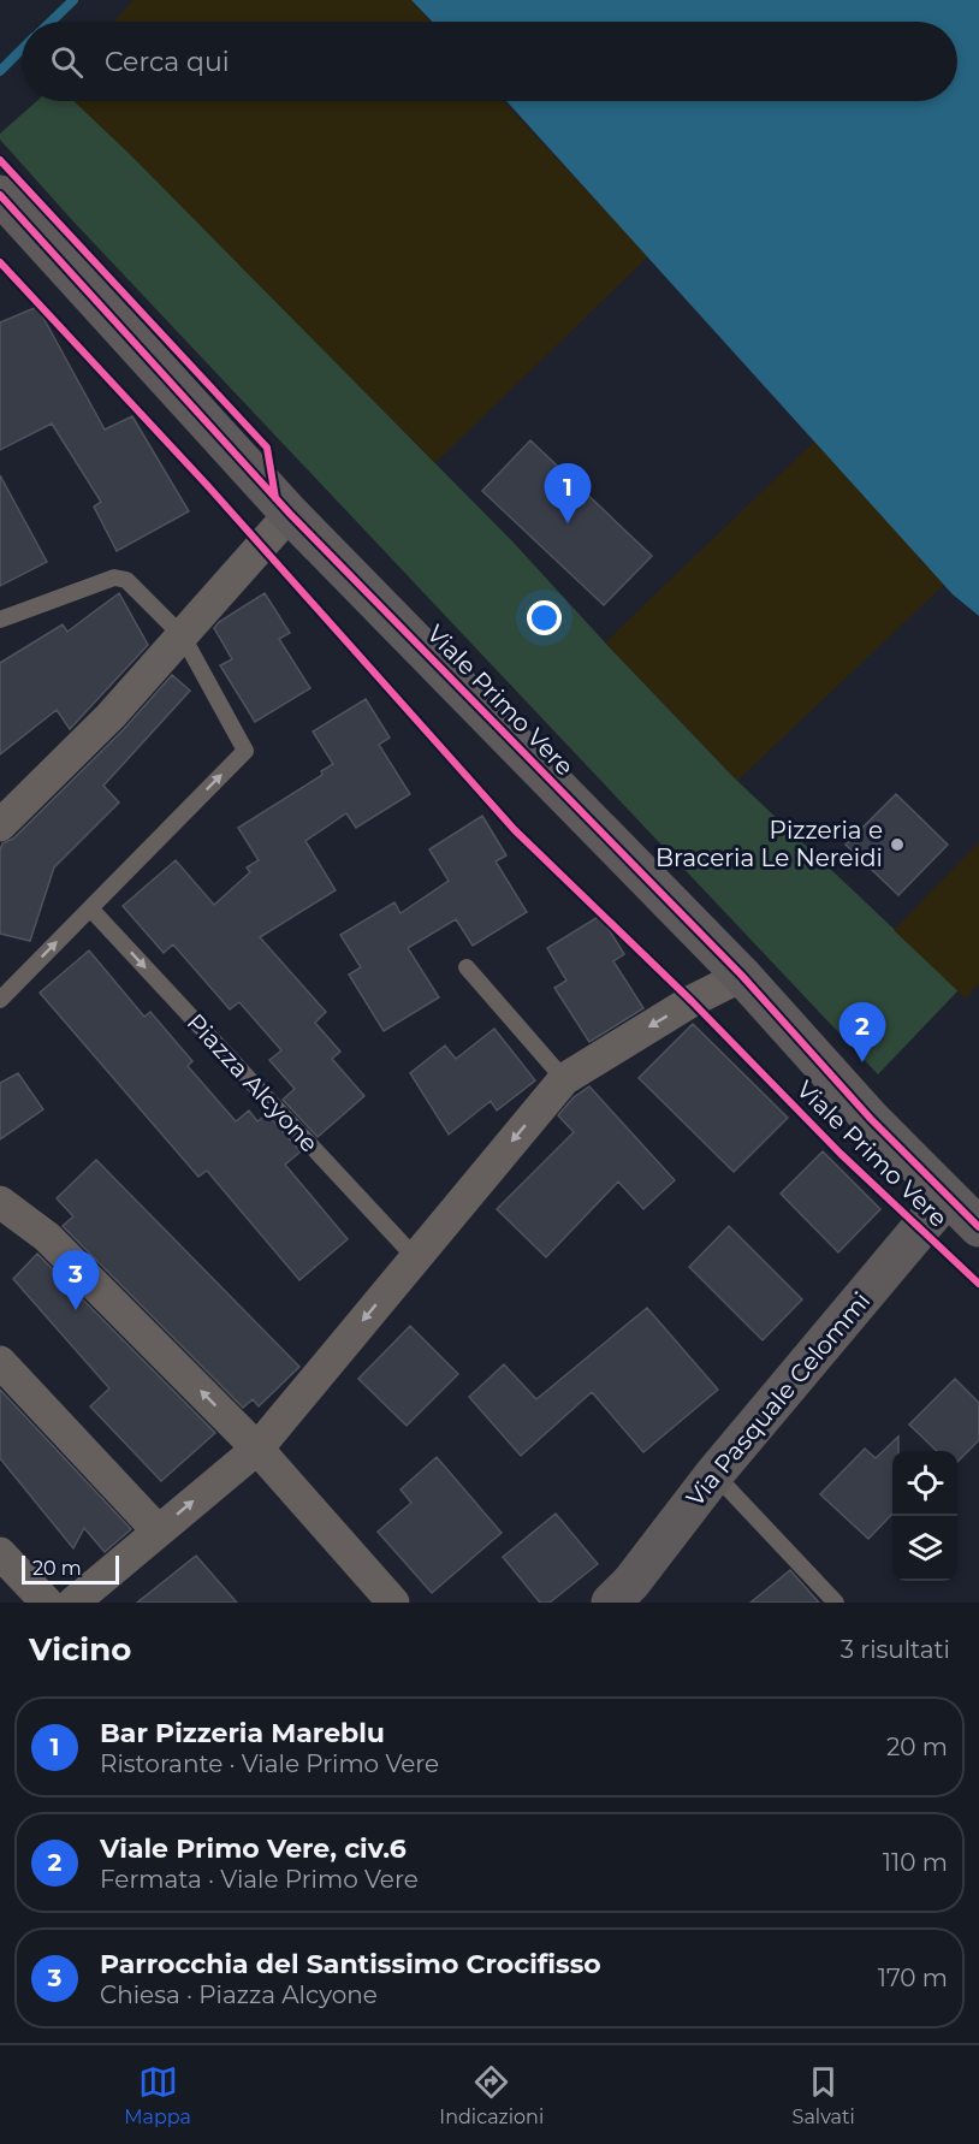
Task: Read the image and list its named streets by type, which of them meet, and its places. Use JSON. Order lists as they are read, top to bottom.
{
  "streets": {
    "street": ["Viale Primo Vere", "Via Pasquale Celommi"],
    "lane": ["Piazza Alcyone"]
  },
  "crossings": [
    ["Viale Primo Vere", "Via Pasquale Celommi"]
  ],
  "one_way": ["Piazza Alcyone"],
  "places": ["Pizzeria e Braceria Le Nereidi"],
  "scale_bar": "20 m",
  "page": {
    "search": "Cerca qui",
    "pins": ["1", "2", "3"],
    "scale": "20 m",
    "heading": ["Vicino", "3 risultati"],
    "list": [
      {
        "mark": "1",
        "name": "Bar Pizzeria Mareblu",
        "note": "Ristorante · Viale Primo Vere",
        "value": "20 m"
      },
      {
        "mark": "2",
        "name": "Viale Primo Vere, civ.6",
        "note": "Fermata · Viale Primo Vere",
        "value": "110 m"
      },
      {
        "mark": "3",
        "name": "Parrocchia del Santissimo Crocifisso",
        "note": "Chiesa · Piazza Alcyone",
        "value": "170 m"
      }
    ],
    "nav": ["Mappa", "Indicazioni", "Salvati"]
  }
}
